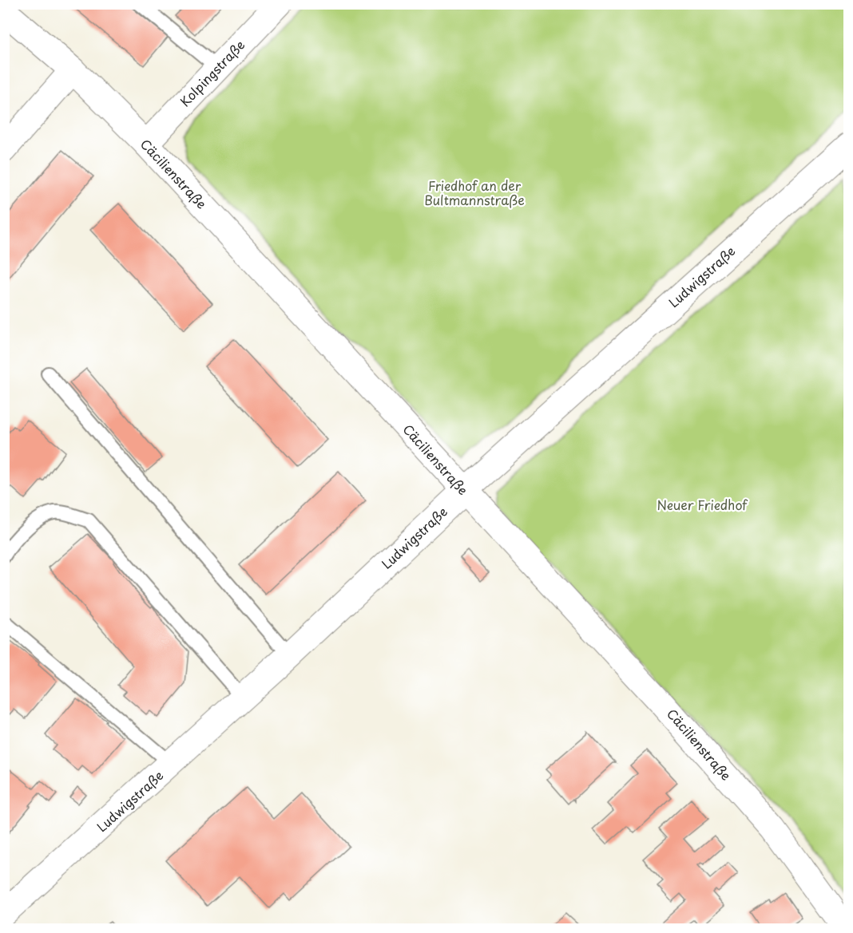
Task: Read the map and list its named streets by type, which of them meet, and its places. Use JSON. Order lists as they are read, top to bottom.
{
  "streets": {
    "street": ["Kolpingstraße", "Cäcilienstraße", "Ludwigstraße"]
  },
  "crossings": [
    ["Kolpingstraße", "Cäcilienstraße"],
    ["Cäcilienstraße", "Ludwigstraße"]
  ],
  "parks": ["Friedhof an der Bultmannstraße", "Neuer Friedhof"]
}
